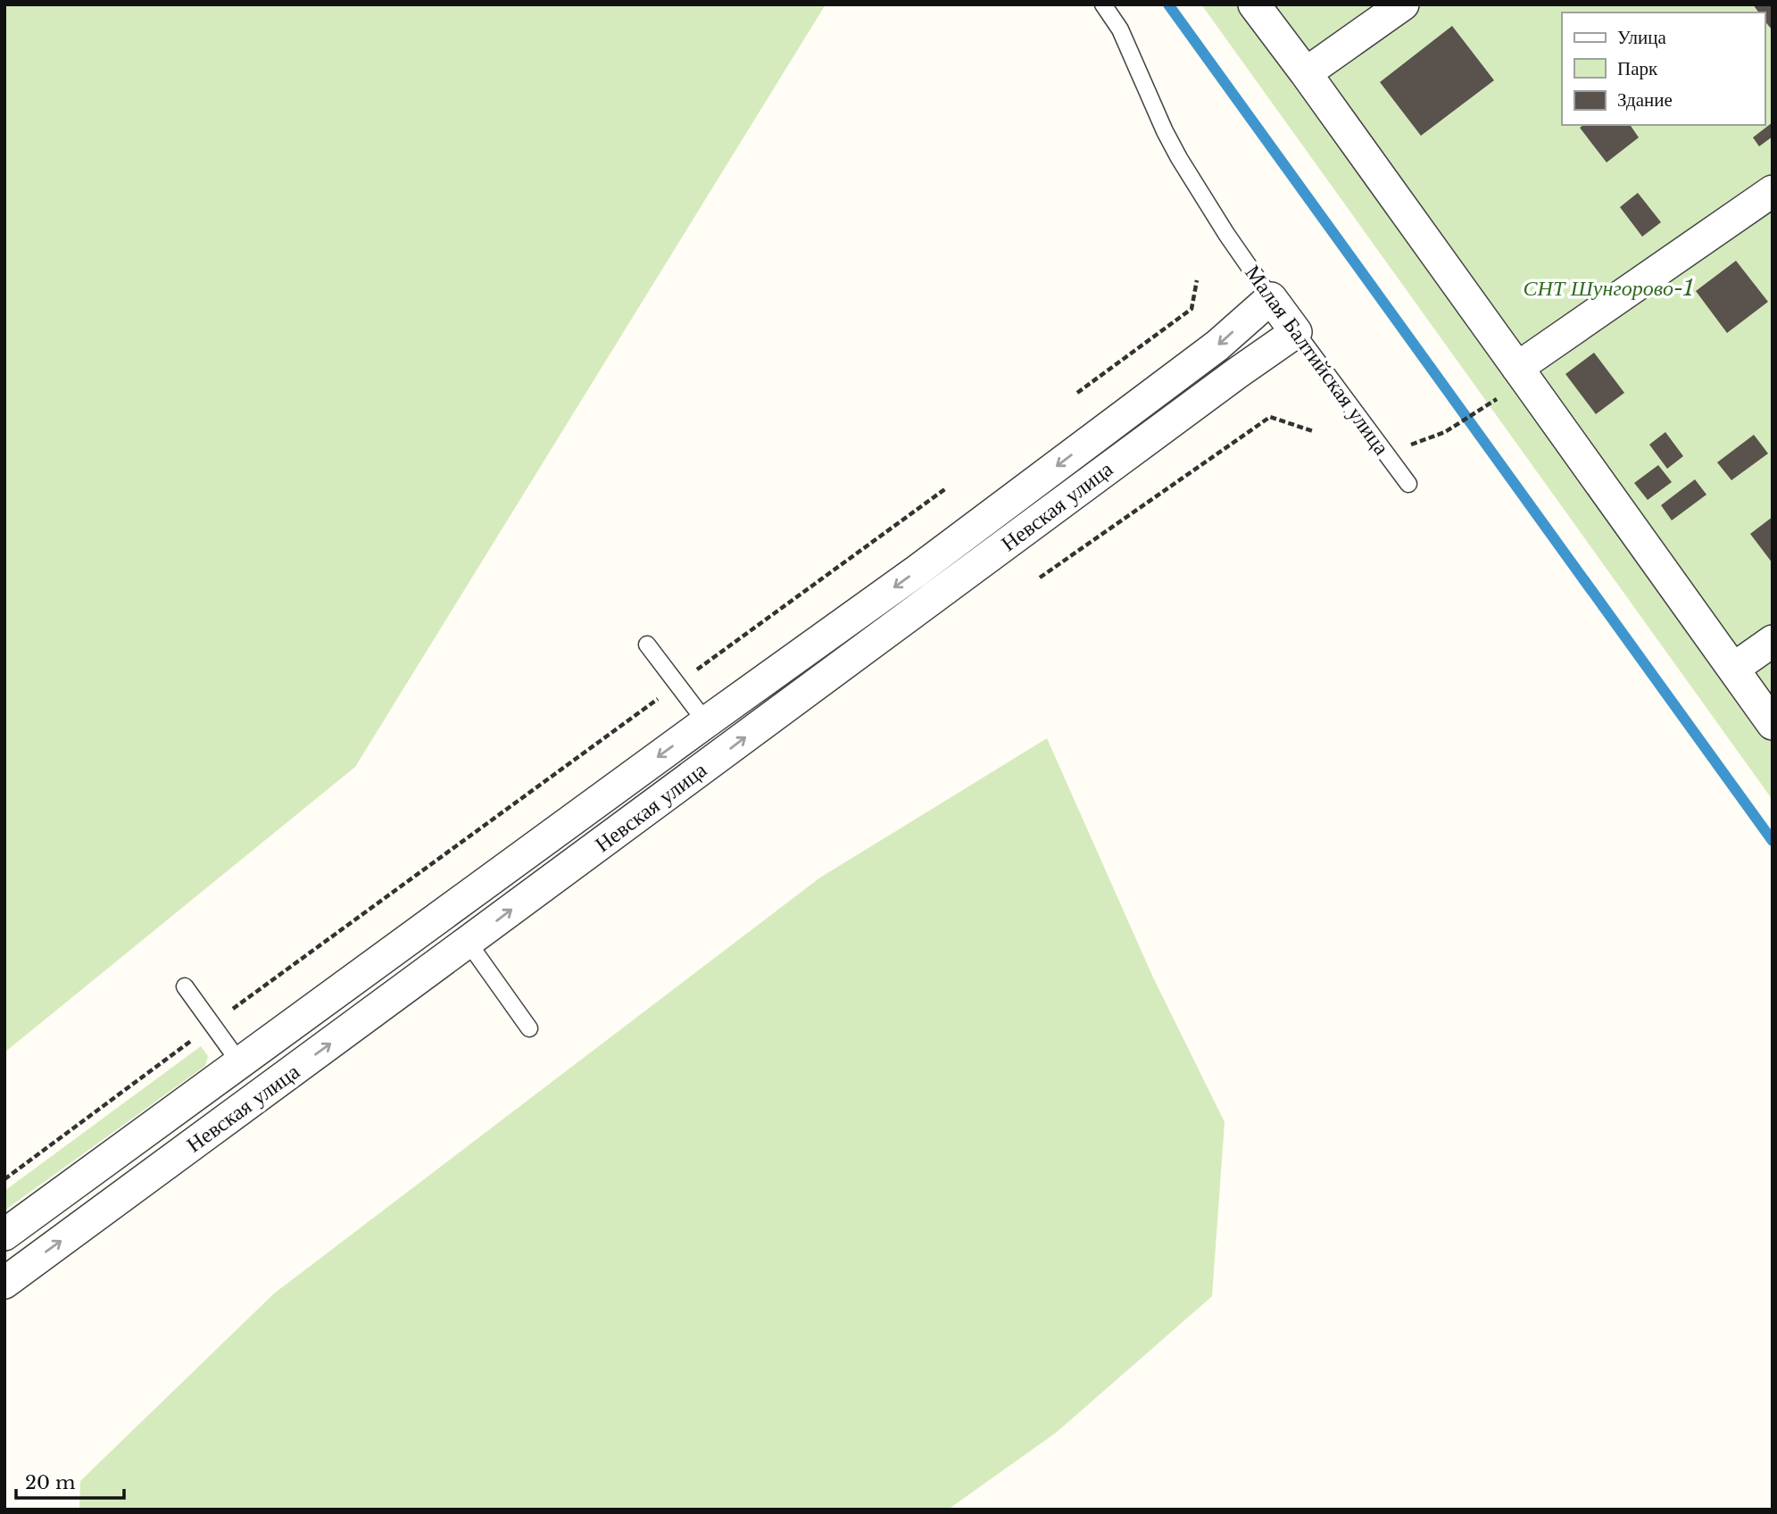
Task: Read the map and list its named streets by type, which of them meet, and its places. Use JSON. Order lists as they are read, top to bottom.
{
  "streets": {
    "street": ["Малая Балтийская улица", "Невская улица"]
  },
  "crossings": [
    ["Малая Балтийская улица", "Невская улица"]
  ],
  "parks": ["СНТ Шунгорово-1"],
  "legend": ["Улица", "Парк", "Здание"],
  "scale_bar": "20 m"
}
